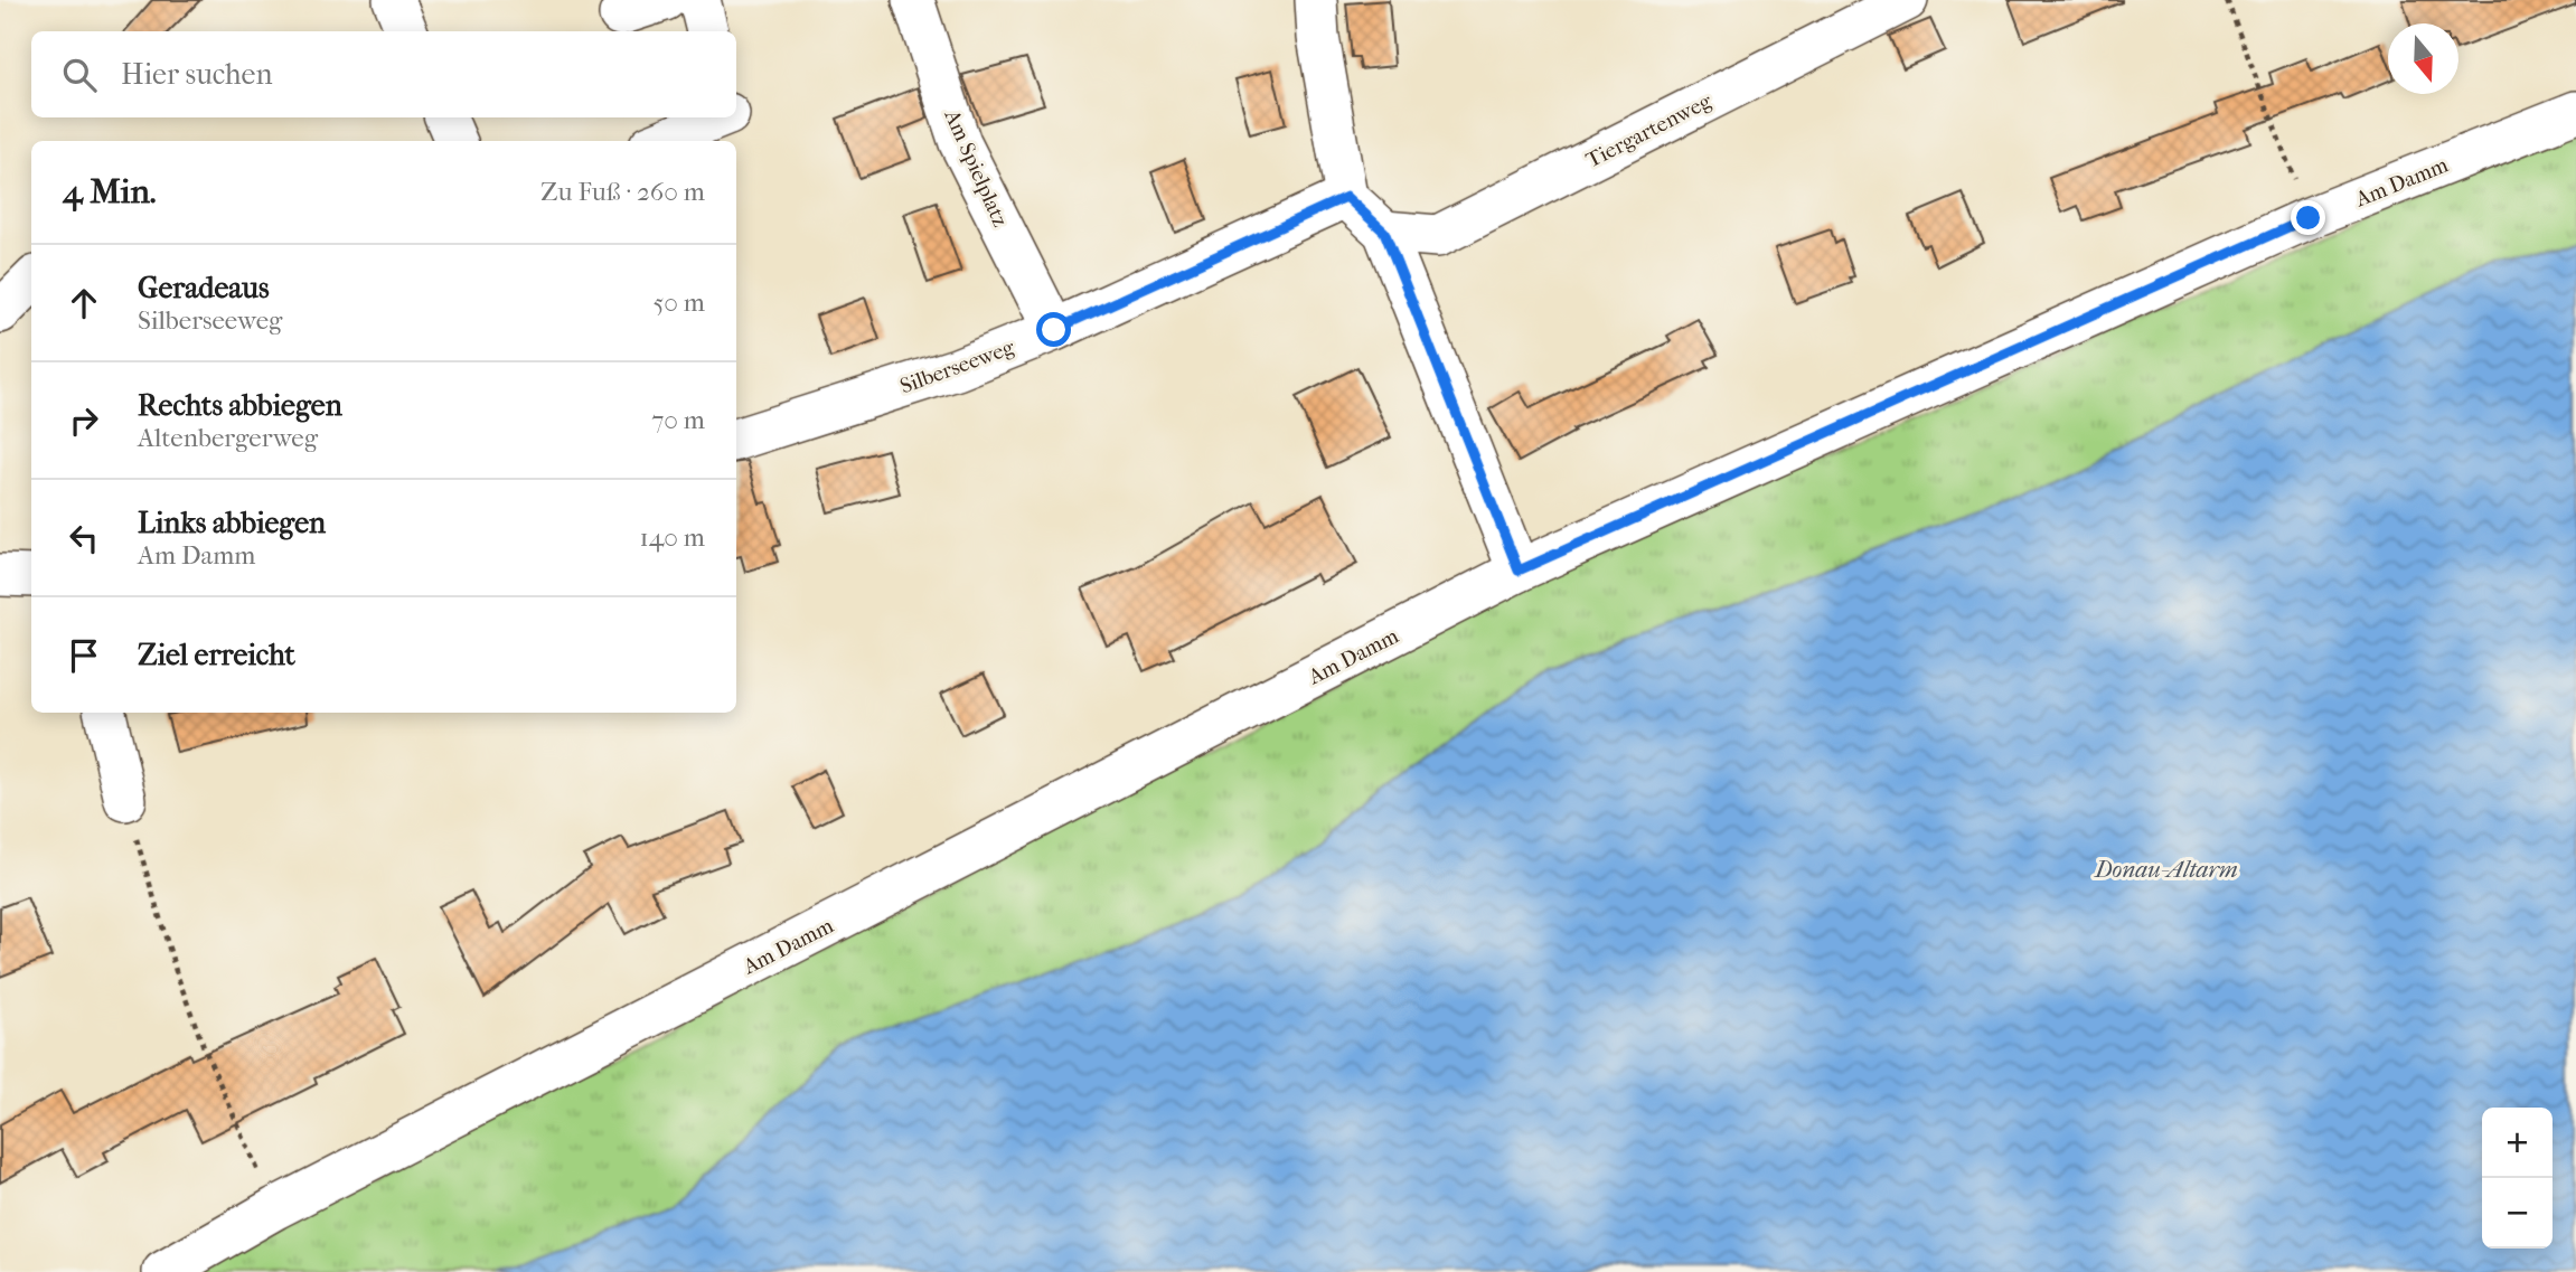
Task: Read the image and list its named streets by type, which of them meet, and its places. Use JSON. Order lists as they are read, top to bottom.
{
  "streets": {
    "street": [
      "Tiergartenweg",
      "Am Spielplatz",
      "Am Damm",
      "Silberseeweg"
    ]
  },
  "crossings": [
    ["Am Spielplatz", "Silberseeweg"]
  ],
  "water": ["Donau-Altarm"],
  "north": "bottom",
  "page": {
    "search": "Hier suchen",
    "heading": ["4 Min.", "Zu Fuß · 260 m"],
    "list": [
      ["Geradeaus", "Silberseeweg", "50 m"],
      ["Rechts abbiegen", "Altenbergerweg", "70 m"],
      ["Links abbiegen", "Am Damm", "140 m"],
      "Ziel erreicht"
    ],
    "map_buttons": ["+", "−"]
  }
}
